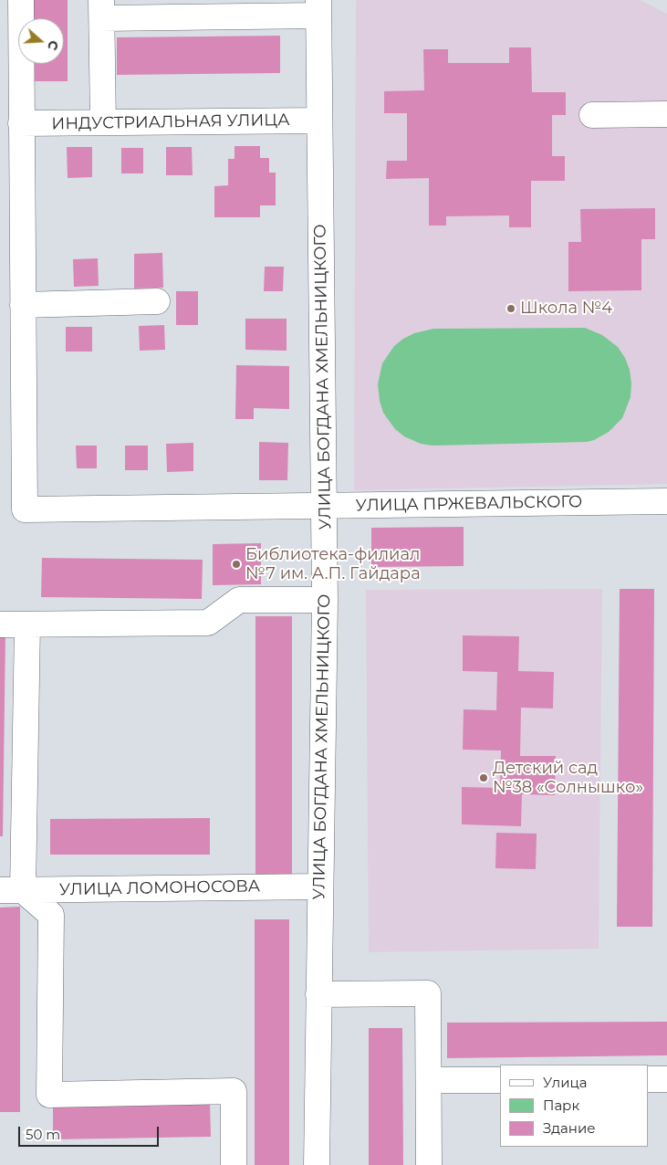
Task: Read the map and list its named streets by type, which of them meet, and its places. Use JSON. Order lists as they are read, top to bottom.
{
  "streets": {
    "street": [
      "ИНДУСТРИАЛЬНАЯ УЛИЦА",
      "УЛИЦА БОГДАНА ХМЕЛЬНИЦКОГО",
      "УЛИЦА ПРЖЕВАЛЬСКОГО",
      "УЛИЦА ЛОМОНОСОВА"
    ]
  },
  "crossings": [
    ["ИНДУСТРИАЛЬНАЯ УЛИЦА", "УЛИЦА БОГДАНА ХМЕЛЬНИЦКОГО"],
    ["УЛИЦА БОГДАНА ХМЕЛЬНИЦКОГО", "УЛИЦА ПРЖЕВАЛЬСКОГО"],
    ["УЛИЦА БОГДАНА ХМЕЛЬНИЦКОГО", "УЛИЦА ЛОМОНОСОВА"]
  ],
  "places": ["Школа №4", "Библиотека-филиал №7 им. А.П. Гайдара", "Детский сад №38 «Солнышко»"],
  "legend": ["Улица", "Парк", "Здание"],
  "scale_bar": "50 m",
  "north": "right"
}
